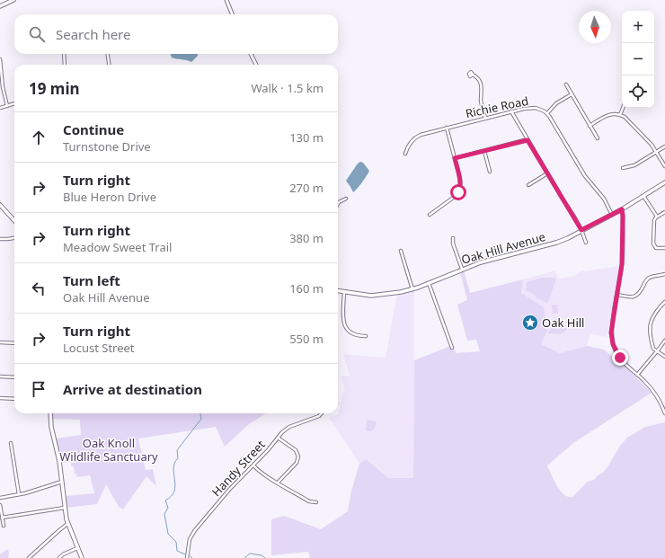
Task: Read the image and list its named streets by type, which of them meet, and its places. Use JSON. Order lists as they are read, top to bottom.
{
  "streets": {
    "main road": ["Oak Hill Avenue"],
    "street": ["Richie Road", "Handy Street"]
  },
  "parks": ["Oak Knoll Wildlife Sanctuary"],
  "places": {
    "place": ["Oak Hill"]
  },
  "north": "bottom",
  "page": {
    "map_buttons": ["+", "−"],
    "search": "Search here",
    "heading": ["19 min", "Walk · 1.5 km"],
    "list": [
      ["Continue", "Turnstone Drive", "130 m"],
      ["Turn right", "Blue Heron Drive", "270 m"],
      ["Turn right", "Meadow Sweet Trail", "380 m"],
      ["Turn left", "Oak Hill Avenue", "160 m"],
      ["Turn right", "Locust Street", "550 m"],
      "Arrive at destination"
    ]
  }
}
